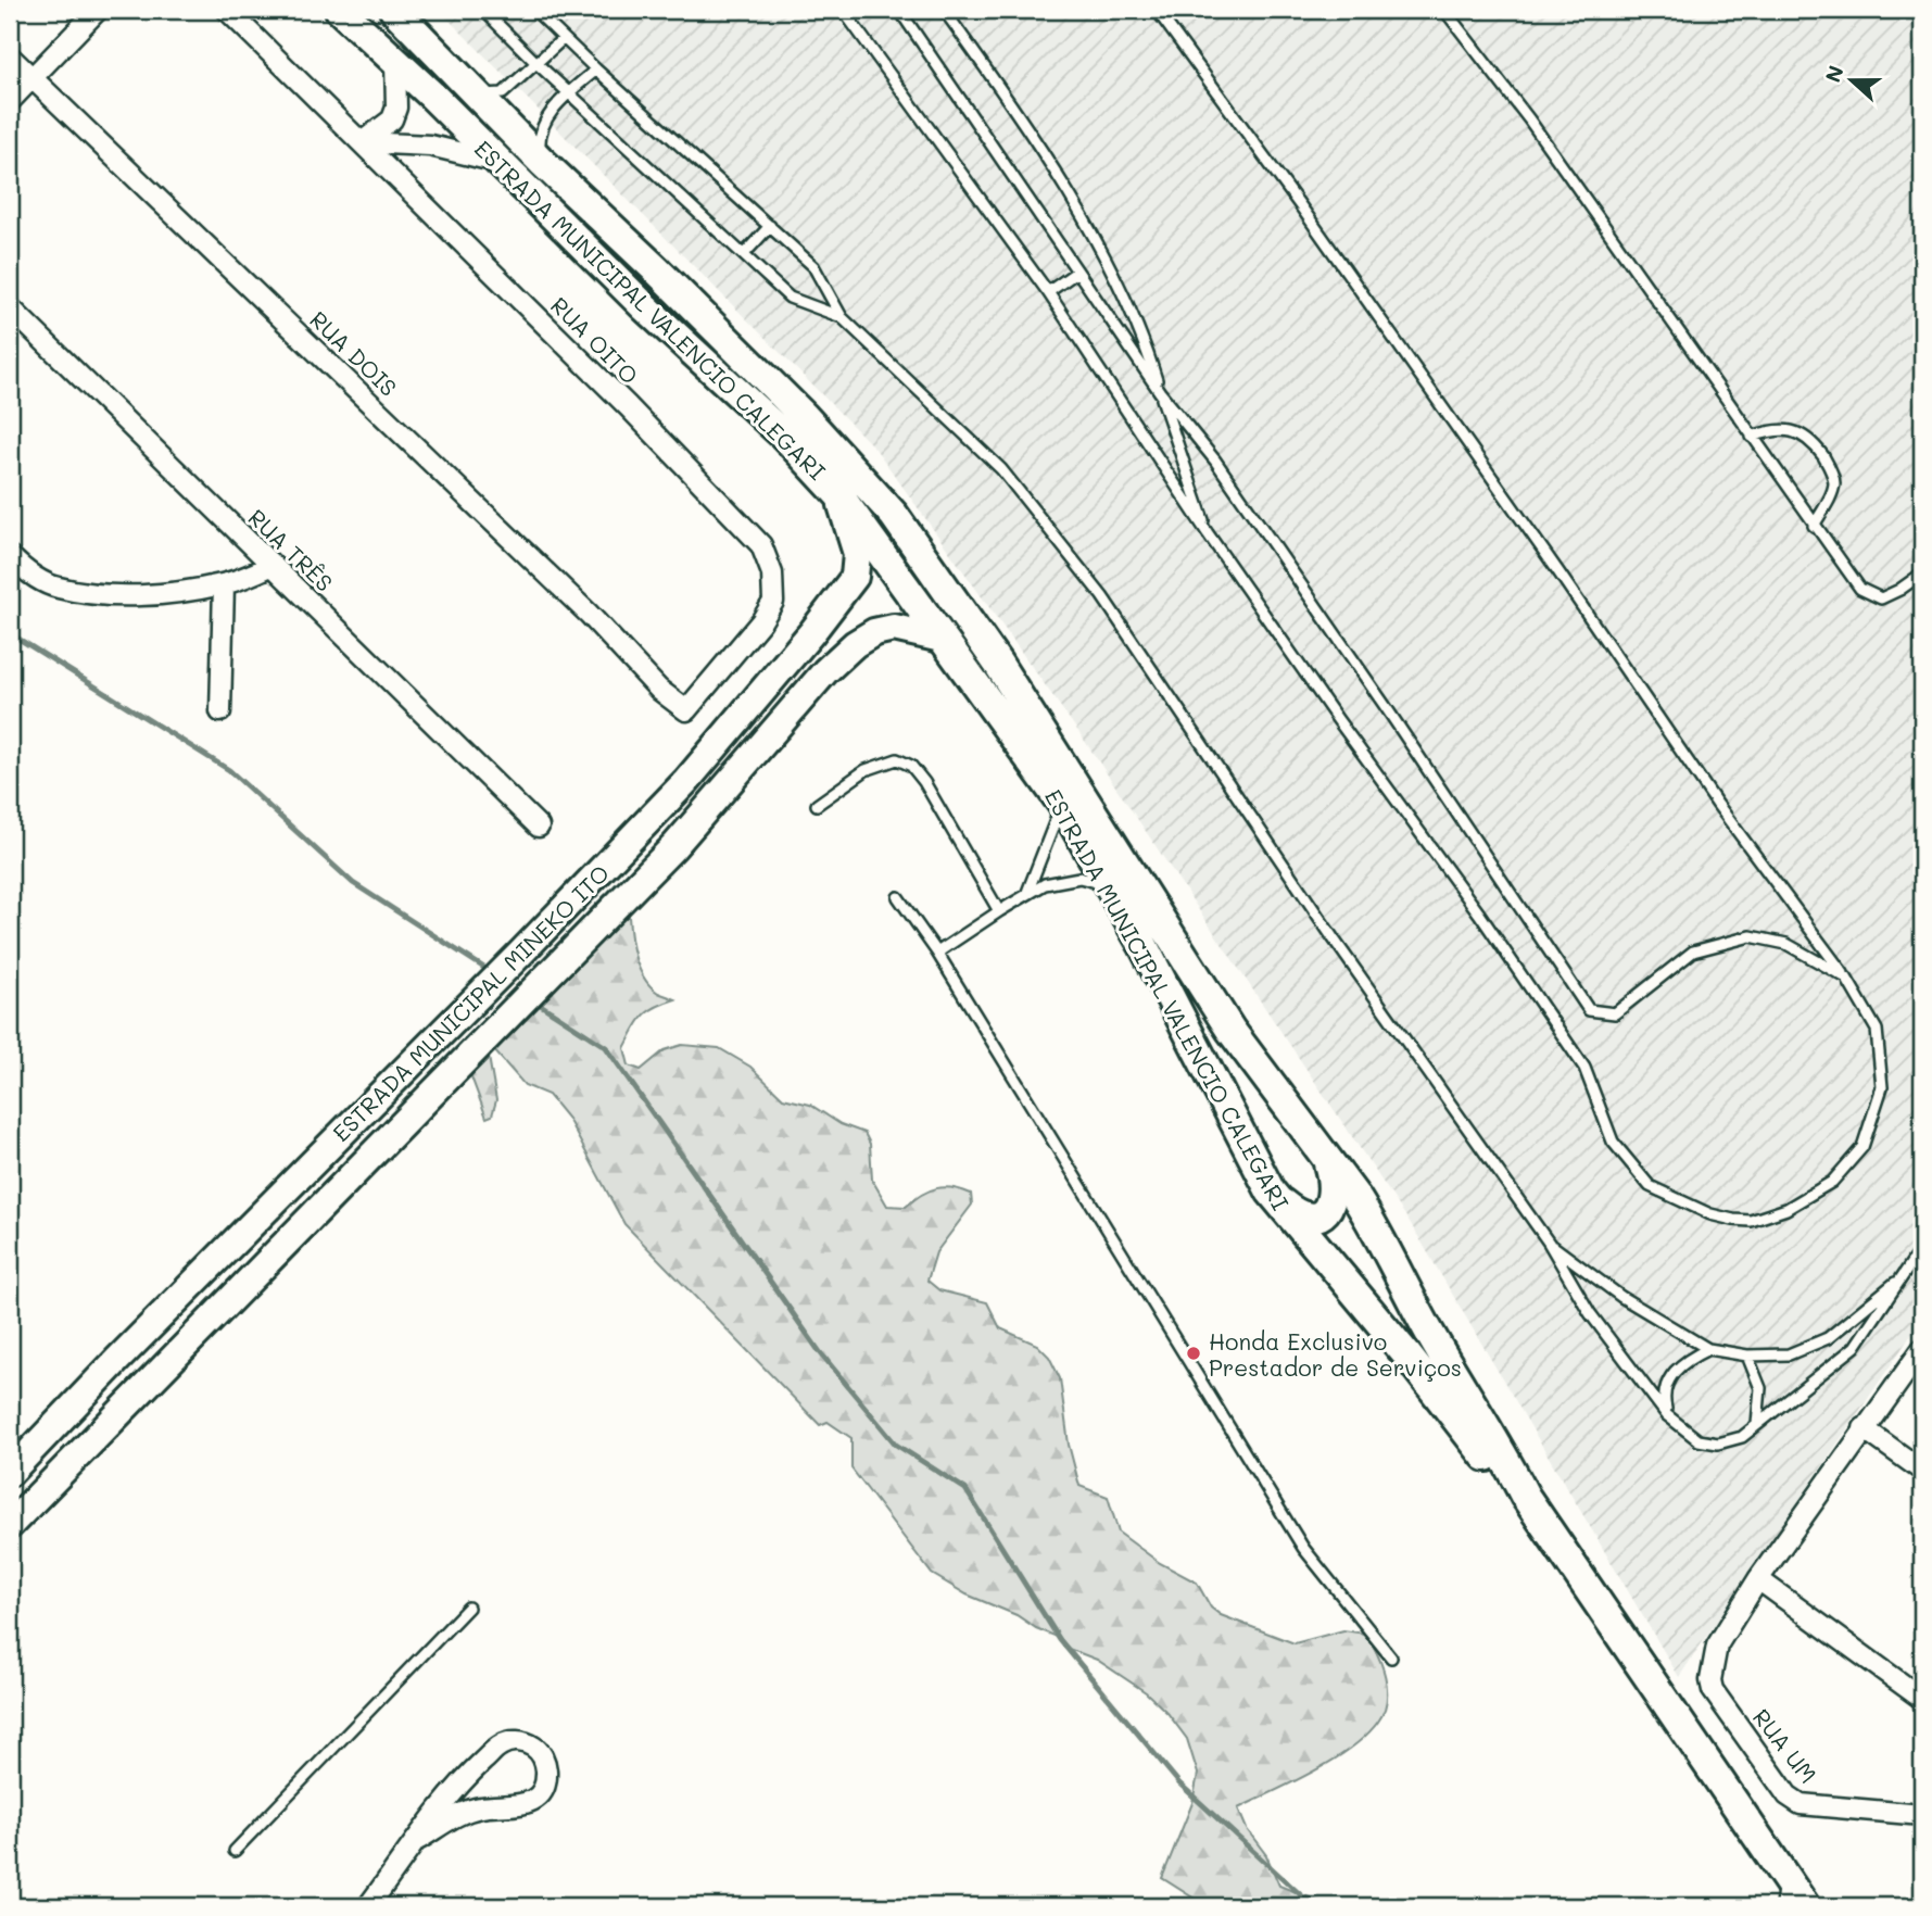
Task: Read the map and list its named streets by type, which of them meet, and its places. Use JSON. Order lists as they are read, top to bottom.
{
  "streets": {
    "main road": ["ESTRADA MUNICIPAL VALENCIO CALEGARI"],
    "street": [
      "RUA OITO",
      "RUA DOIS",
      "RUA TRÊS",
      "ESTRADA MUNICIPAL MINEKO ITO",
      "RUA UM"
    ]
  },
  "crossings": [
    ["ESTRADA MUNICIPAL VALENCIO CALEGARI", "ESTRADA MUNICIPAL MINEKO ITO"],
    ["RUA OITO", "RUA DOIS"]
  ],
  "places": ["Honda Exclusivo Prestador de Serviços"],
  "north": "left"
}
